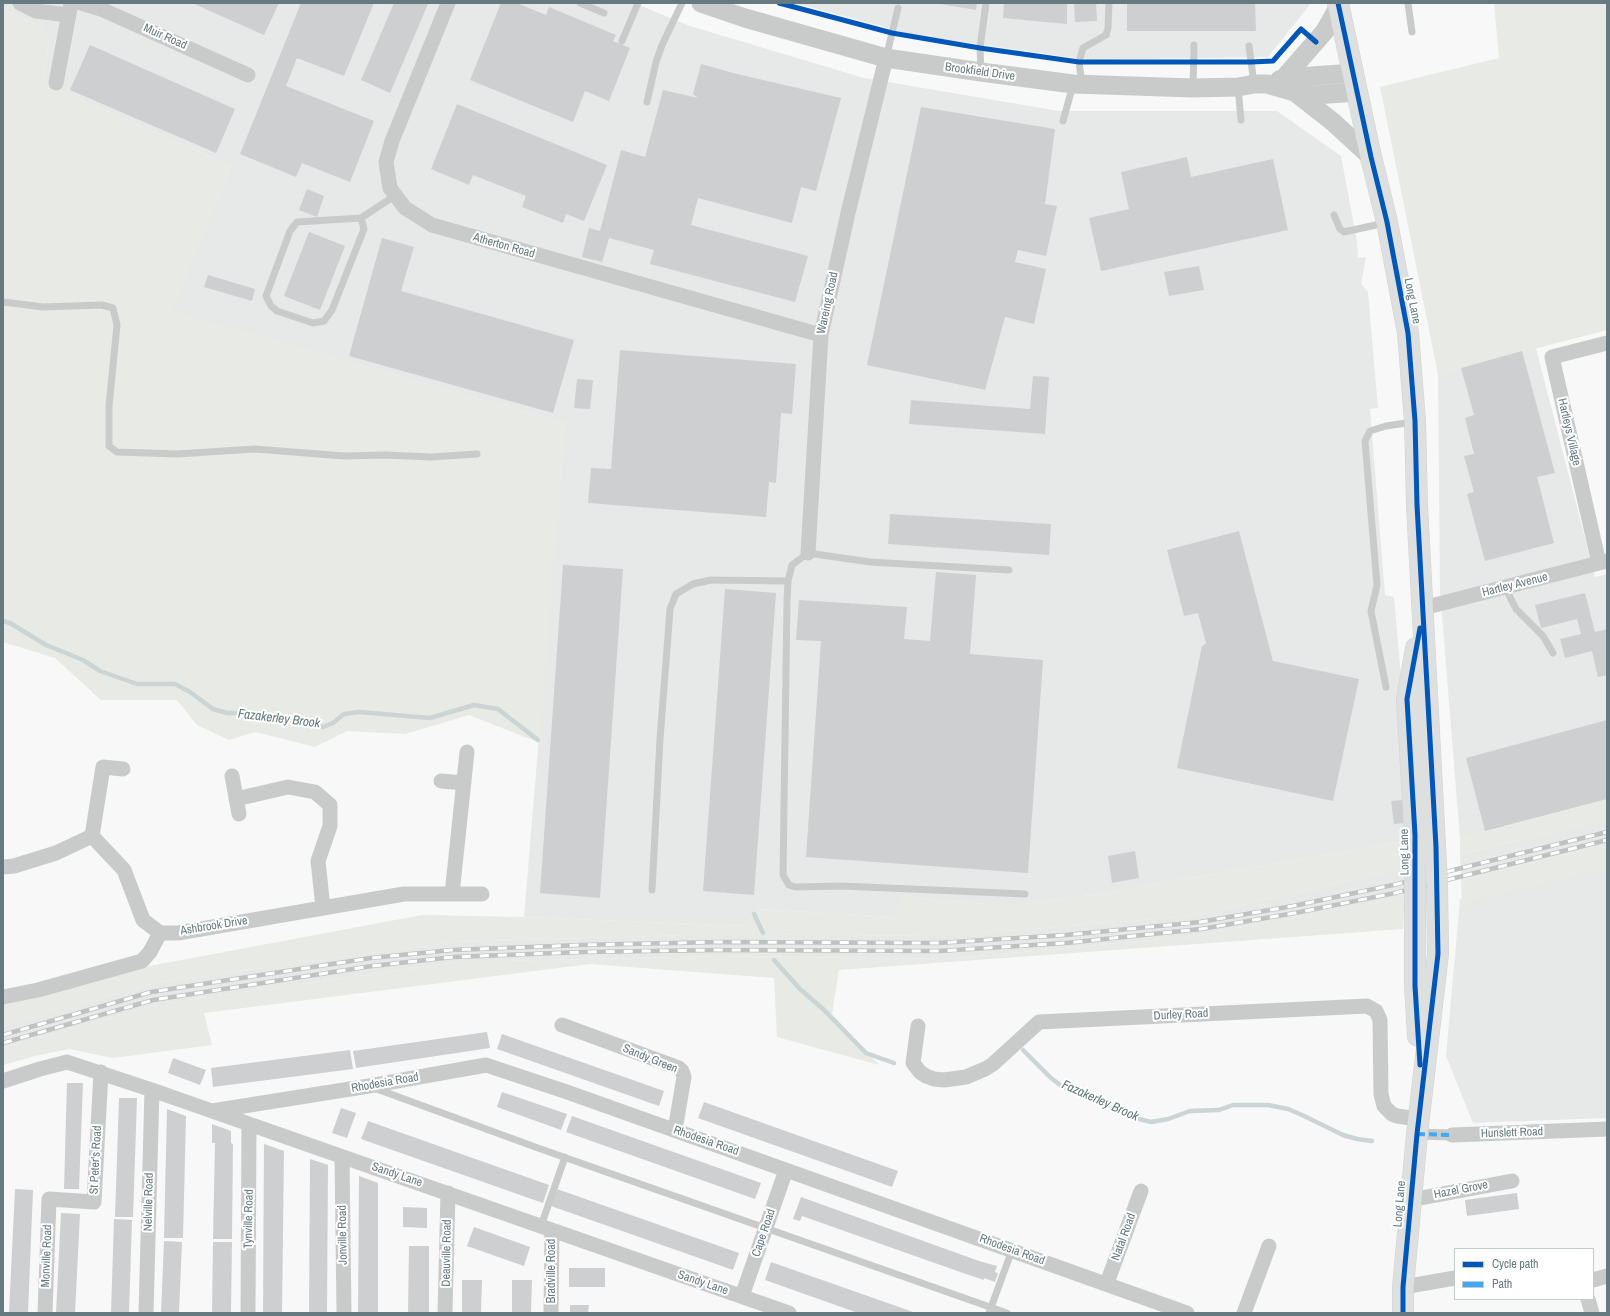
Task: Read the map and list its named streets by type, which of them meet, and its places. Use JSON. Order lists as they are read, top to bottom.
{
  "streets": {
    "main road": ["Long Lane"],
    "street": [
      "Muir Road",
      "Brookfield Drive",
      "Atherton Road",
      "Wareing Road",
      "Hartleys Village",
      "Hartley Avenue",
      "Ashbrook Drive",
      "Durley Road",
      "Sandy Green",
      "Rhodesia Road",
      "Hunslett Road",
      "St Peter's Road",
      "Sandy Lane",
      "Hazel Grove",
      "Nelville Road",
      "Tynville Road",
      "Cape Road",
      "Jonville Road",
      "Natal Road",
      "Deauville Road",
      "Monville Road",
      "Bradville Road"
    ]
  },
  "crossings": [
    ["Brookfield Drive", "Long Lane"],
    ["Brookfield Drive", "Wareing Road"],
    ["Atherton Road", "Wareing Road"],
    ["Long Lane", "Hartley Avenue"],
    ["Long Lane", "Durley Road"],
    ["Long Lane", "Hunslett Road"],
    ["Long Lane", "Hazel Grove"],
    ["Hartleys Village", "Hartley Avenue"],
    ["Durley Road", "Hunslett Road"],
    ["Sandy Green", "Rhodesia Road"],
    ["Rhodesia Road", "Sandy Lane"],
    ["Rhodesia Road", "Cape Road"],
    ["Rhodesia Road", "Natal Road"],
    ["St Peter's Road", "Sandy Lane"],
    ["St Peter's Road", "Monville Road"],
    ["Sandy Lane", "Nelville Road"],
    ["Sandy Lane", "Tynville Road"],
    ["Sandy Lane", "Cape Road"],
    ["Sandy Lane", "Jonville Road"],
    ["Sandy Lane", "Deauville Road"],
    ["Sandy Lane", "Bradville Road"]
  ],
  "water": ["Fazakerley Brook"],
  "legend": ["Cycle path", "Path"]
}
